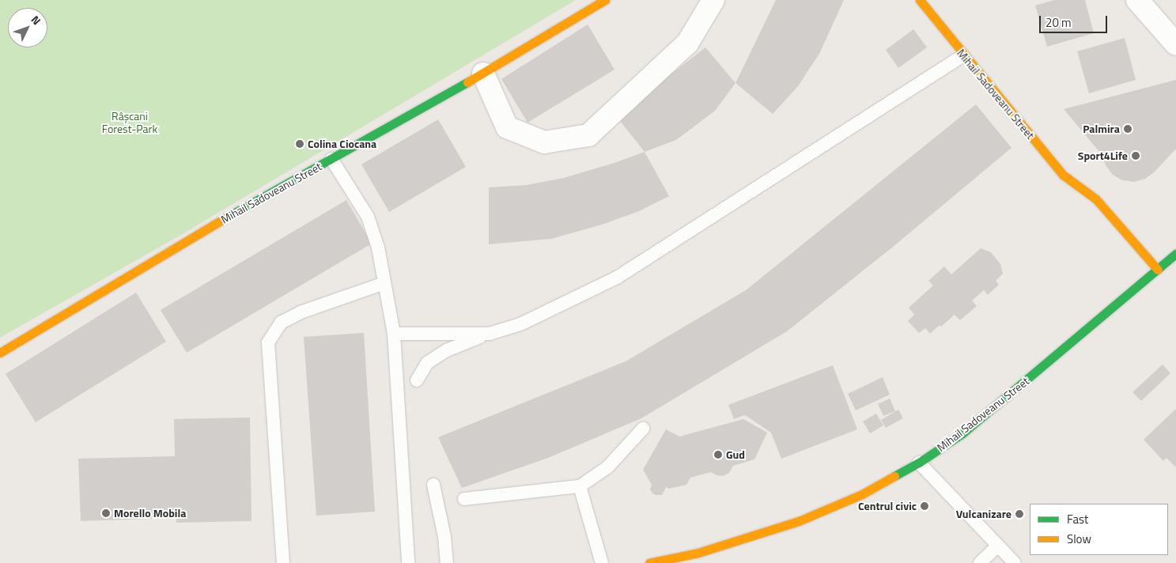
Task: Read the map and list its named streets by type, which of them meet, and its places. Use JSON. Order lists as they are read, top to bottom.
{
  "streets": {
    "street": ["Mihail Sadoveanu Street"]
  },
  "parks": ["Râșcani Forest-Park"],
  "places": [
    "Palmira",
    "Colina Ciocana",
    "Sport4Life",
    "Gud",
    "Centrul civic",
    "Morello Mobila",
    "Vulcanizare"
  ],
  "legend": ["Fast", "Slow"],
  "scale_bar": "20 m",
  "north": "top right"
}
